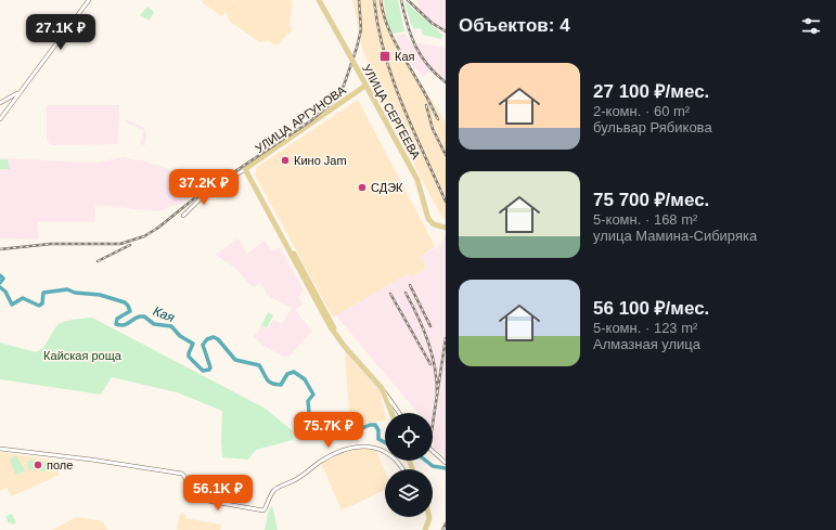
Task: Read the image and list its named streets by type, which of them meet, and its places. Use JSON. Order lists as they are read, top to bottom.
{
  "streets": {
    "main road": ["УЛИЦА СЕРГЕЕВА", "УЛИЦА АРГУНОВА"]
  },
  "crossings": [
    ["УЛИЦА СЕРГЕЕВА", "УЛИЦА АРГУНОВА"]
  ],
  "water": ["Кая"],
  "parks": ["Кайская роща"],
  "places": {
    "transit": ["Кая"],
    "other": ["Кино Jam", "СДЭК", "поле"]
  },
  "page": {
    "heading": "Объектов: 4",
    "price": [
      "27.1K ₽",
      "37.2K ₽",
      "75.7K ₽",
      "56.1K ₽"
    ],
    "list": [
      {
        "name": "27 100 ₽/мес.",
        "note": "2-комн. · 60 m² · бульвар Рябикова"
      },
      {
        "name": "75 700 ₽/мес.",
        "note": "5-комн. · 168 m² · улица Мамина-Сибиряка"
      },
      {
        "name": "56 100 ₽/мес.",
        "note": "5-комн. · 123 m² · Алмазная улица"
      }
    ]
  }
}
